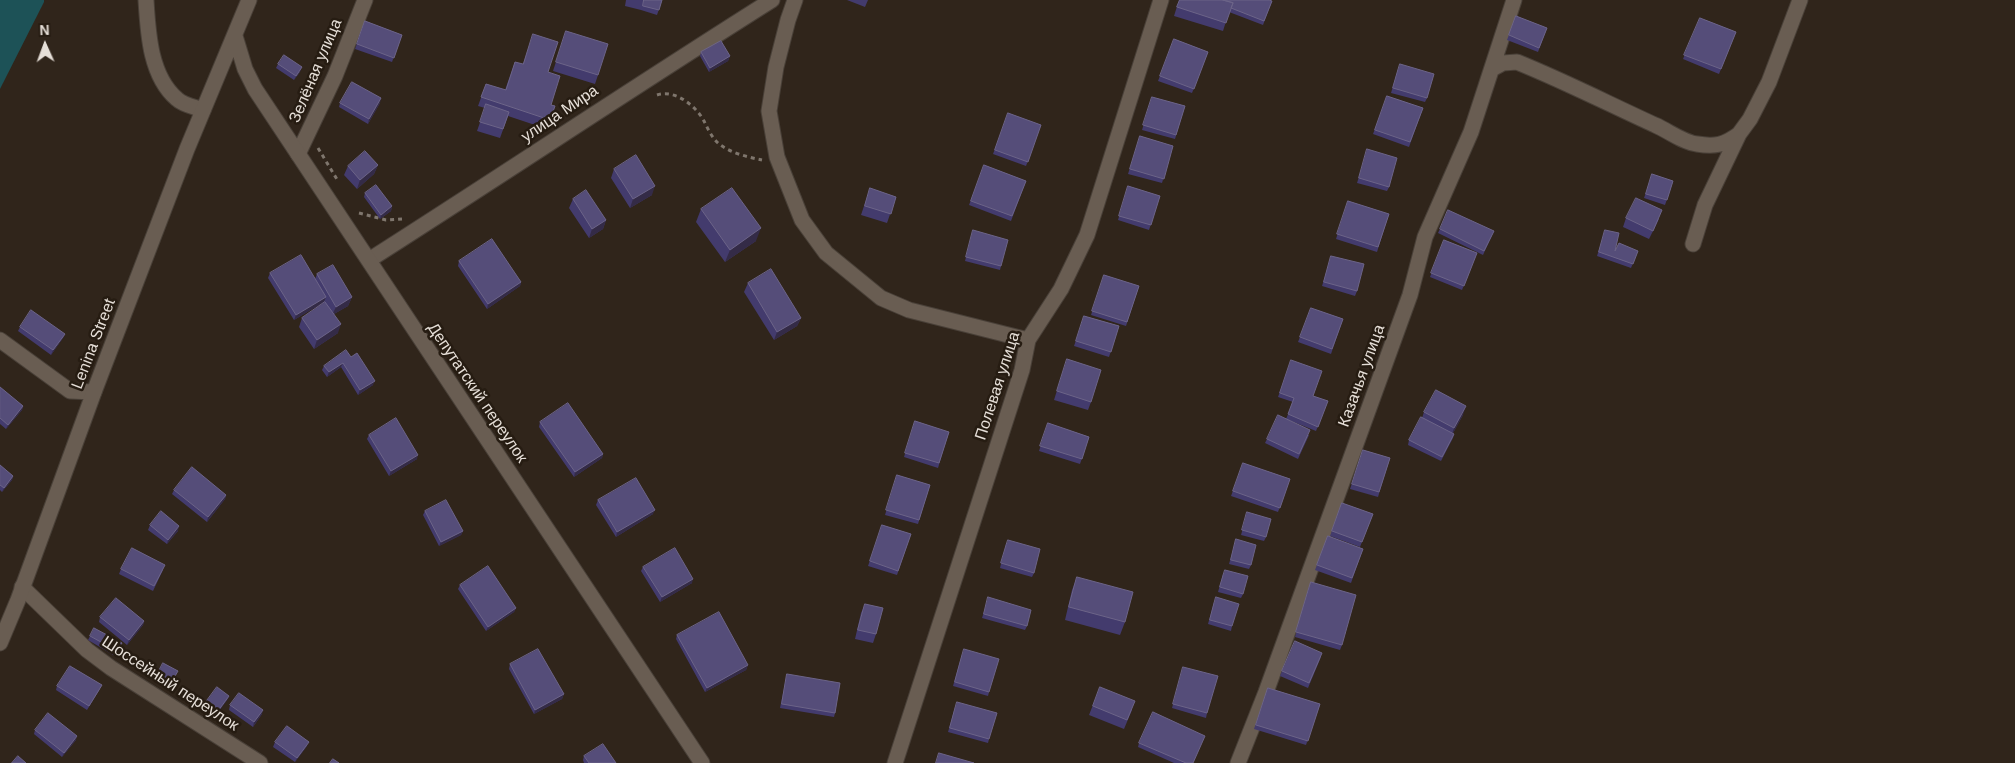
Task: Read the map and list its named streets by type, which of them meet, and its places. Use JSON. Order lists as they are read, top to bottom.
{
  "streets": {
    "street": [
      "Зелёная улица",
      "улица Мира",
      "Lenina Street",
      "Казачья улица",
      "Полевая улица",
      "Депутатский переулок",
      "Шоссейный переулок"
    ]
  },
  "crossings": [
    ["Зелёная улица", "Депутатский переулок"],
    ["улица Мира", "Депутатский переулок"],
    ["Lenina Street", "Депутатский переулок"],
    ["Lenina Street", "Шоссейный переулок"]
  ],
  "north": "top"
}
